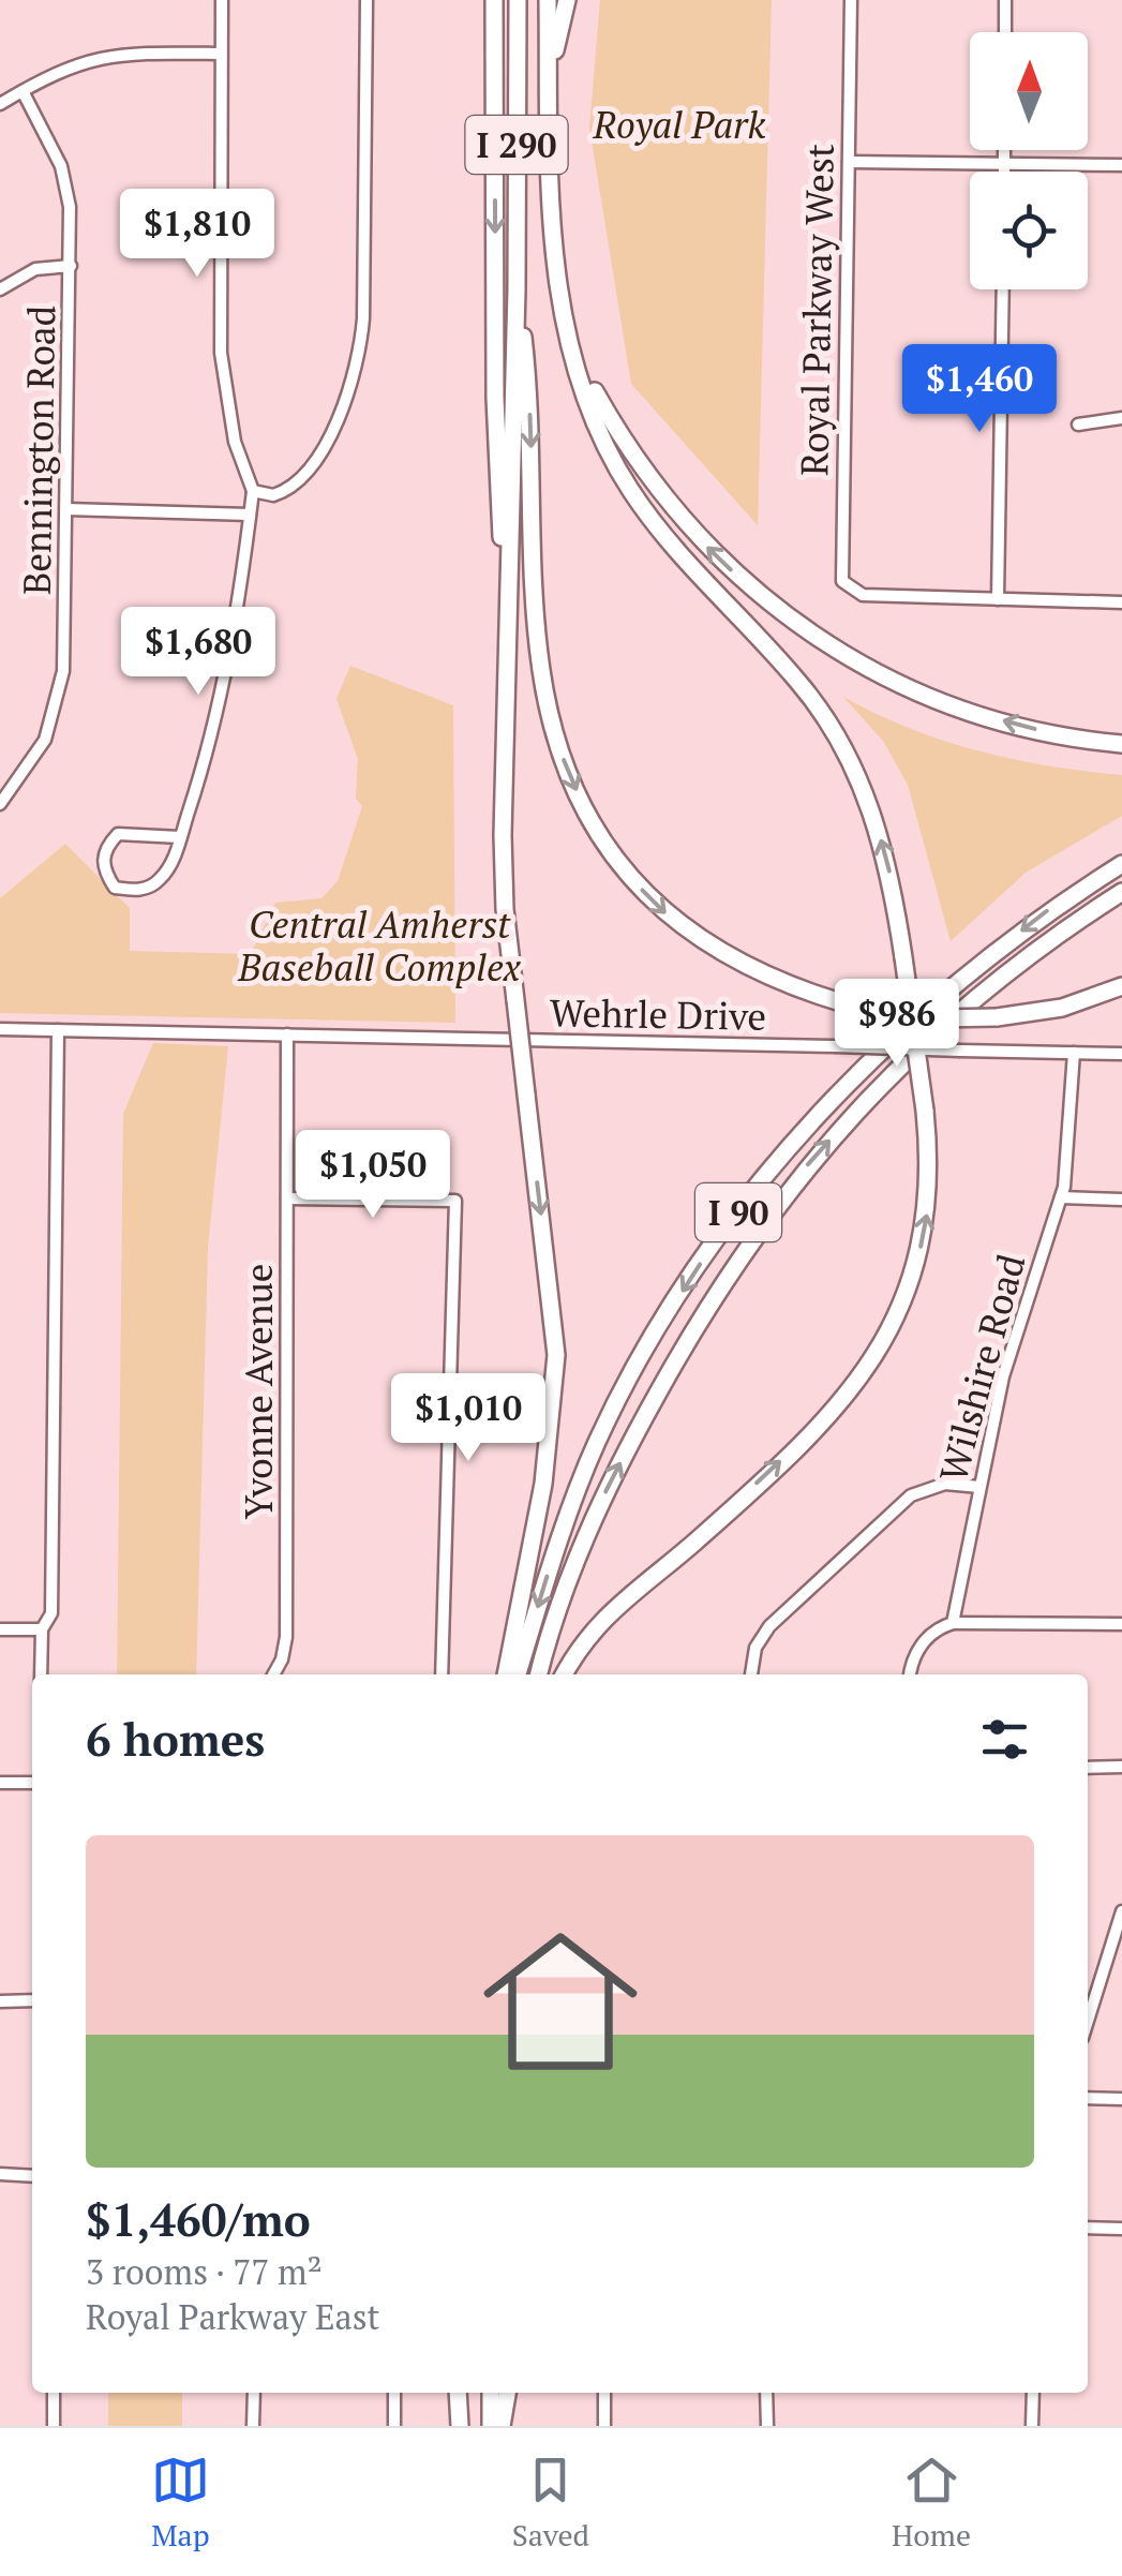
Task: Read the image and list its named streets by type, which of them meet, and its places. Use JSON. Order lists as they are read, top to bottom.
{
  "streets": {
    "highway": ["I 290", "I 90"],
    "street": [
      "Royal Parkway West",
      "Bennington Road",
      "Wehrle Drive",
      "Wilshire Road",
      "Yvonne Avenue"
    ]
  },
  "crossings": [
    ["Wehrle Drive", "Wilshire Road"],
    ["Wehrle Drive", "Yvonne Avenue"]
  ],
  "parks": ["Royal Park", "Central Amherst Baseball Complex"],
  "north": "top",
  "page": {
    "price": [
      "$1,810",
      "$1,460",
      "$1,680",
      "$986",
      "$1,050",
      "$1,010"
    ],
    "heading": "6 homes",
    "list": [
      {
        "name": "$1,460/mo",
        "note": "3 rooms · 77 m² · Royal Parkway East"
      }
    ],
    "tabs": ["Map", "Saved", "Home"]
  }
}
